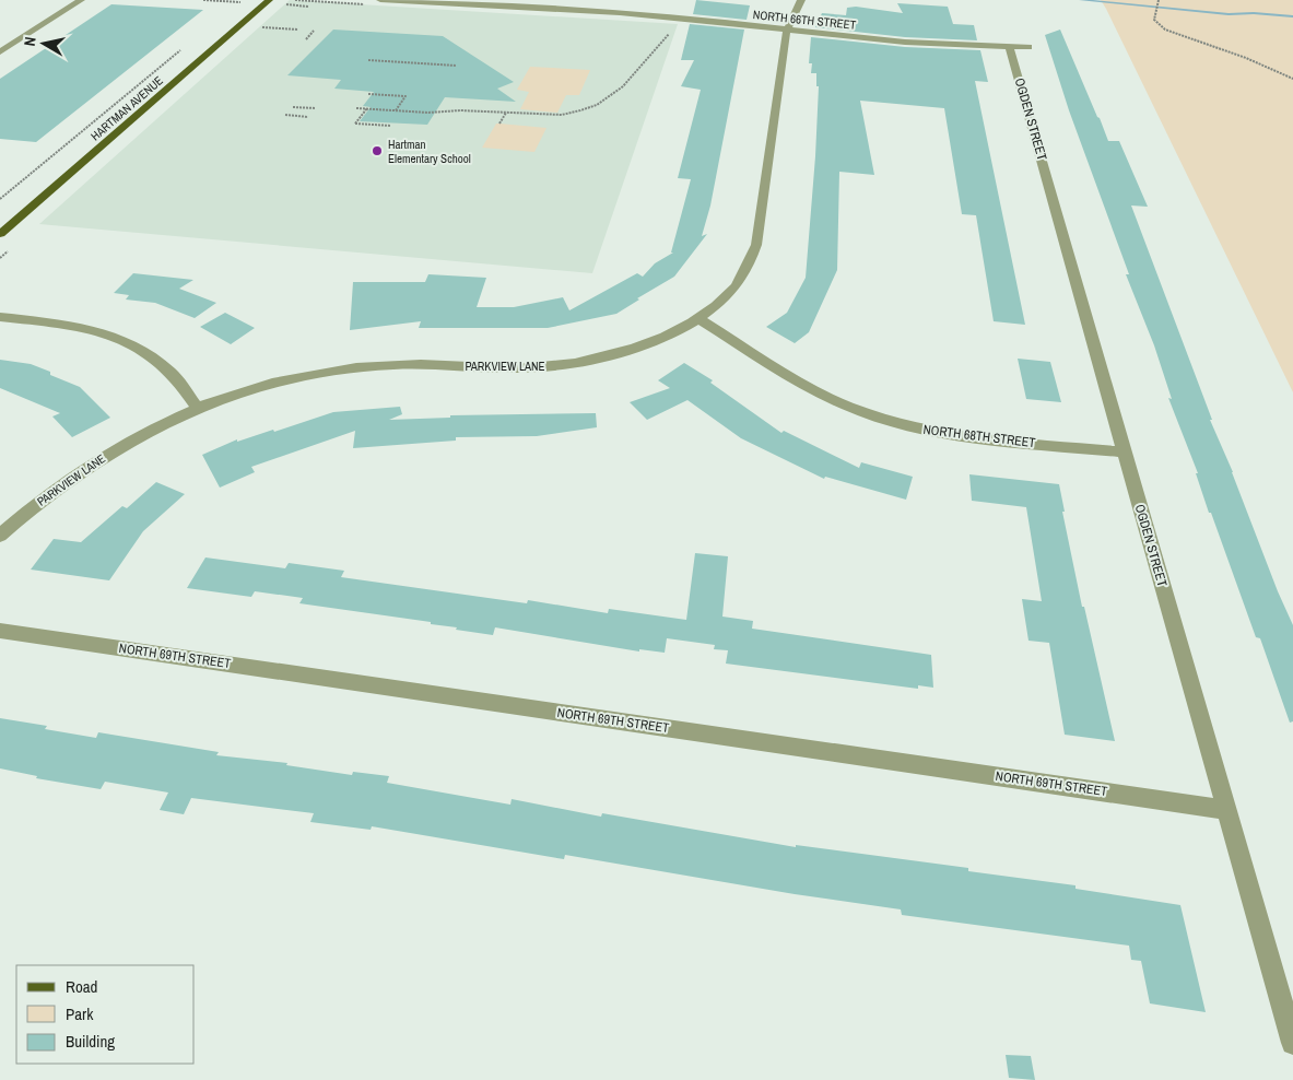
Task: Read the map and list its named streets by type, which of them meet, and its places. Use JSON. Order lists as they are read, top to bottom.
{
  "streets": {
    "main road": ["HARTMAN AVENUE"],
    "street": [
      "NORTH 66TH STREET",
      "OGDEN STREET",
      "PARKVIEW LANE",
      "NORTH 68TH STREET",
      "NORTH 69TH STREET"
    ]
  },
  "crossings": [
    ["NORTH 66TH STREET", "OGDEN STREET"],
    ["NORTH 66TH STREET", "PARKVIEW LANE"],
    ["OGDEN STREET", "NORTH 68TH STREET"],
    ["OGDEN STREET", "NORTH 69TH STREET"],
    ["PARKVIEW LANE", "NORTH 68TH STREET"]
  ],
  "places": ["Hartman Elementary School"],
  "legend": ["Road", "Park", "Building"],
  "north": "left"
}
